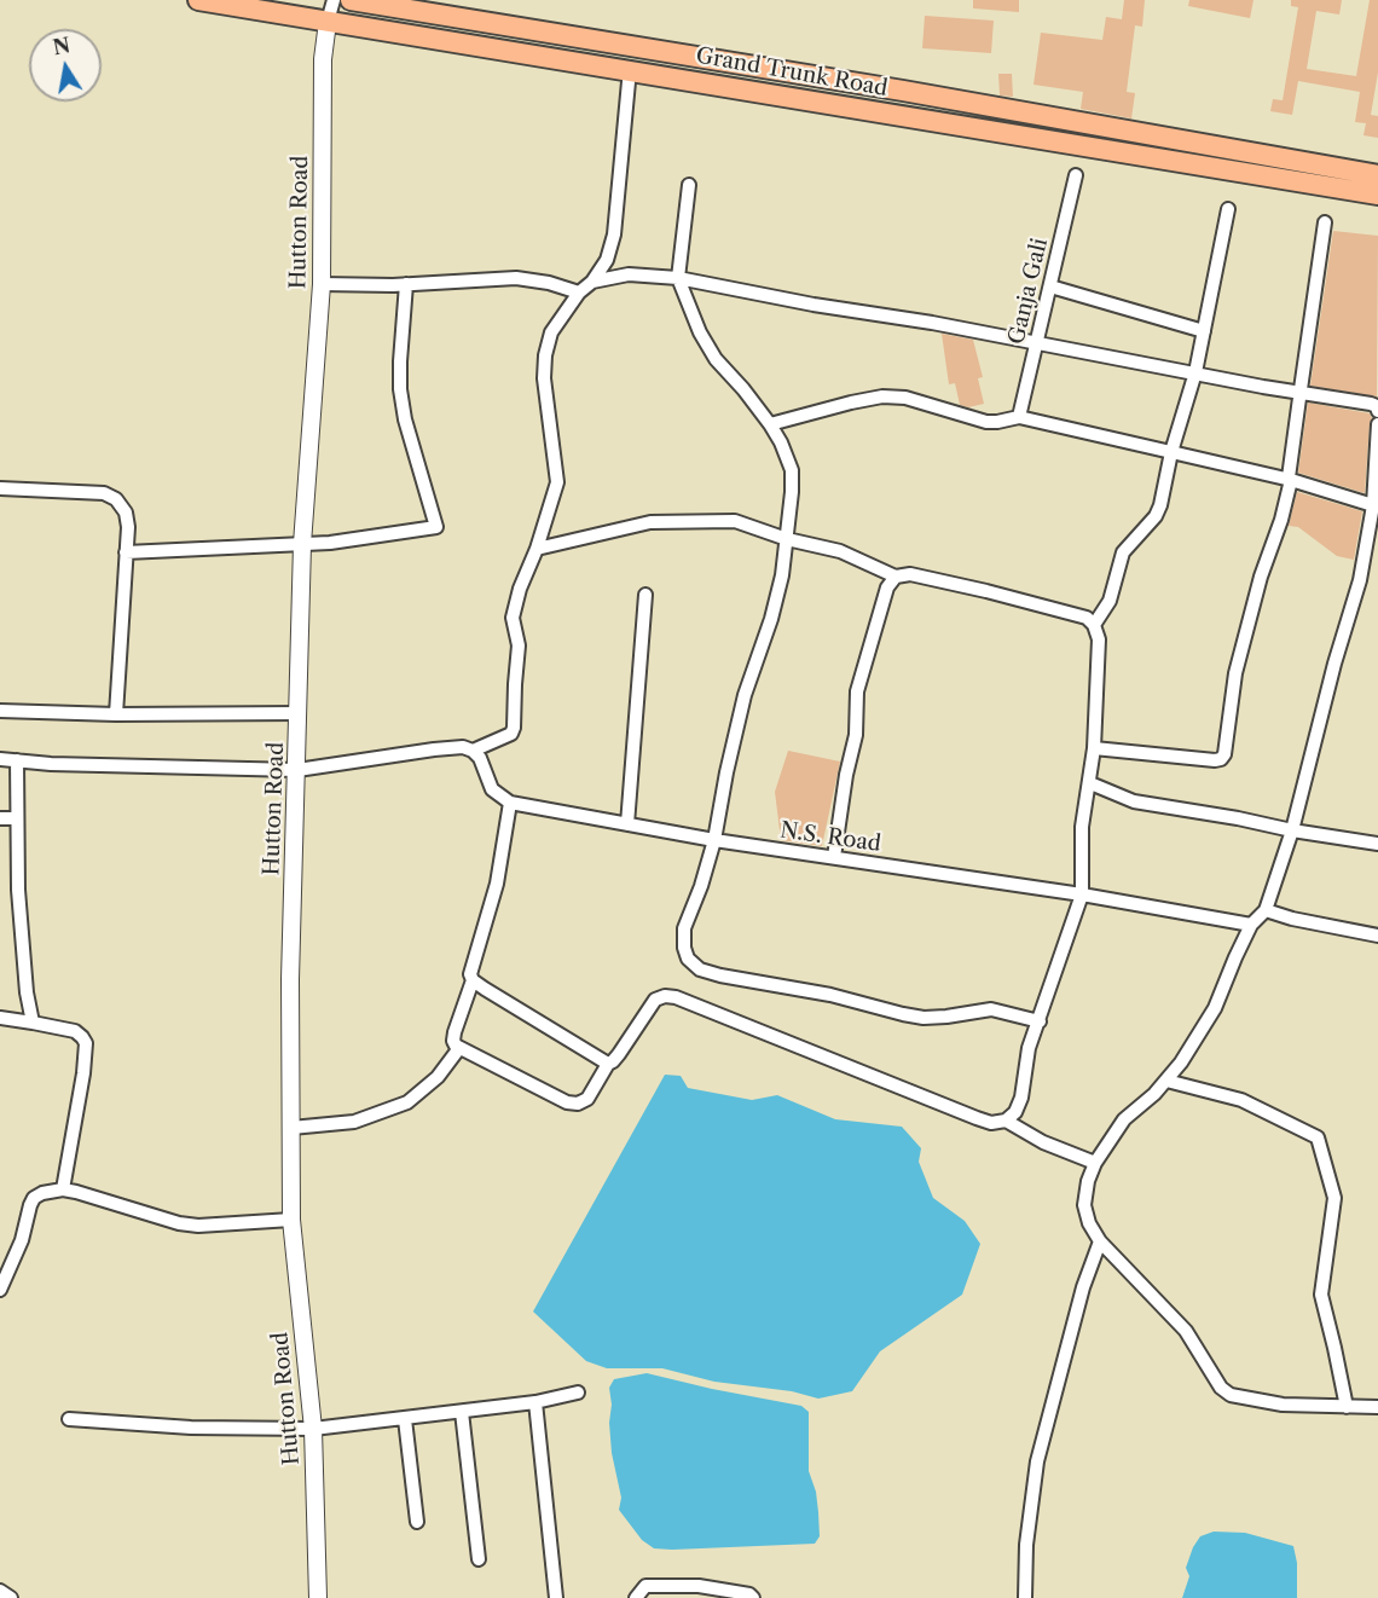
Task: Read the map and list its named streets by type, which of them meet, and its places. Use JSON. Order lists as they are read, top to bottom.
{
  "streets": {
    "main road": ["Grand Trunk Road"],
    "street": ["Hutton Road", "Ganja Gali", "N.S. Road"]
  },
  "crossings": [
    ["Grand Trunk Road", "Hutton Road"]
  ],
  "north": "top"
}
